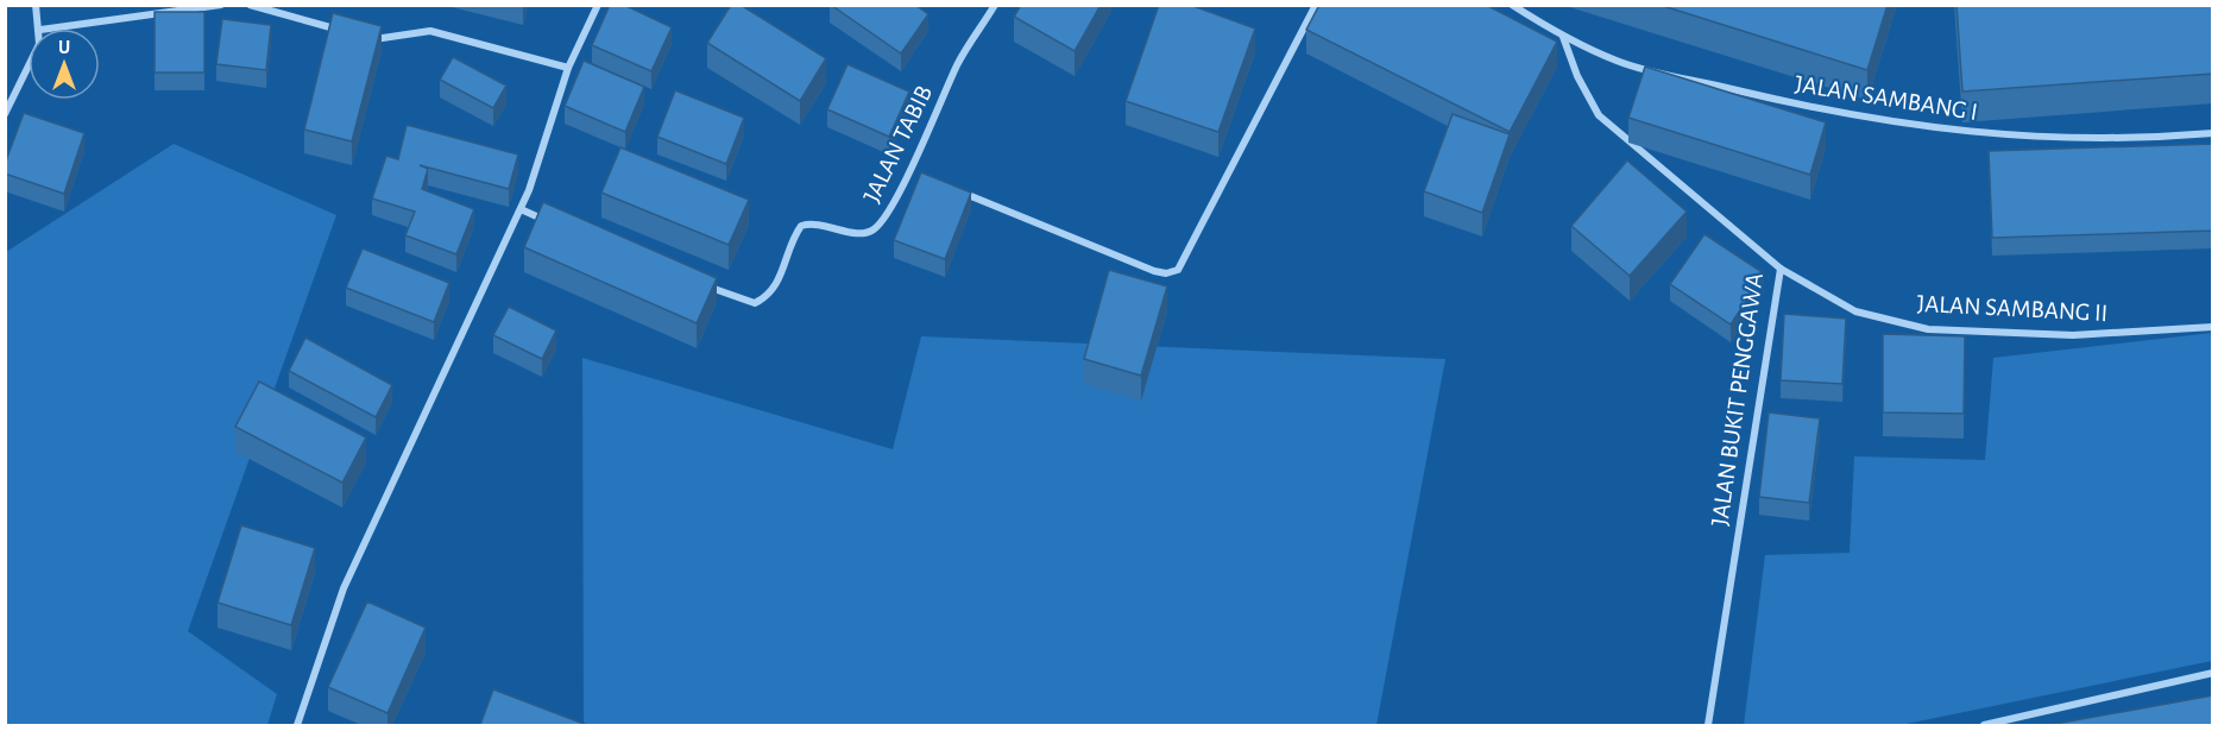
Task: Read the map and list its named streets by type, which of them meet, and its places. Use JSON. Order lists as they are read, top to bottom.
{
  "streets": {
    "street": [
      "JALAN SAMBANG I",
      "JALAN TABIB",
      "JALAN SAMBANG II",
      "JALAN BUKIT PENGGAWA"
    ]
  },
  "crossings": [
    ["JALAN SAMBANG I", "JALAN BUKIT PENGGAWA"],
    ["JALAN SAMBANG II", "JALAN BUKIT PENGGAWA"]
  ],
  "north": "top"
}
